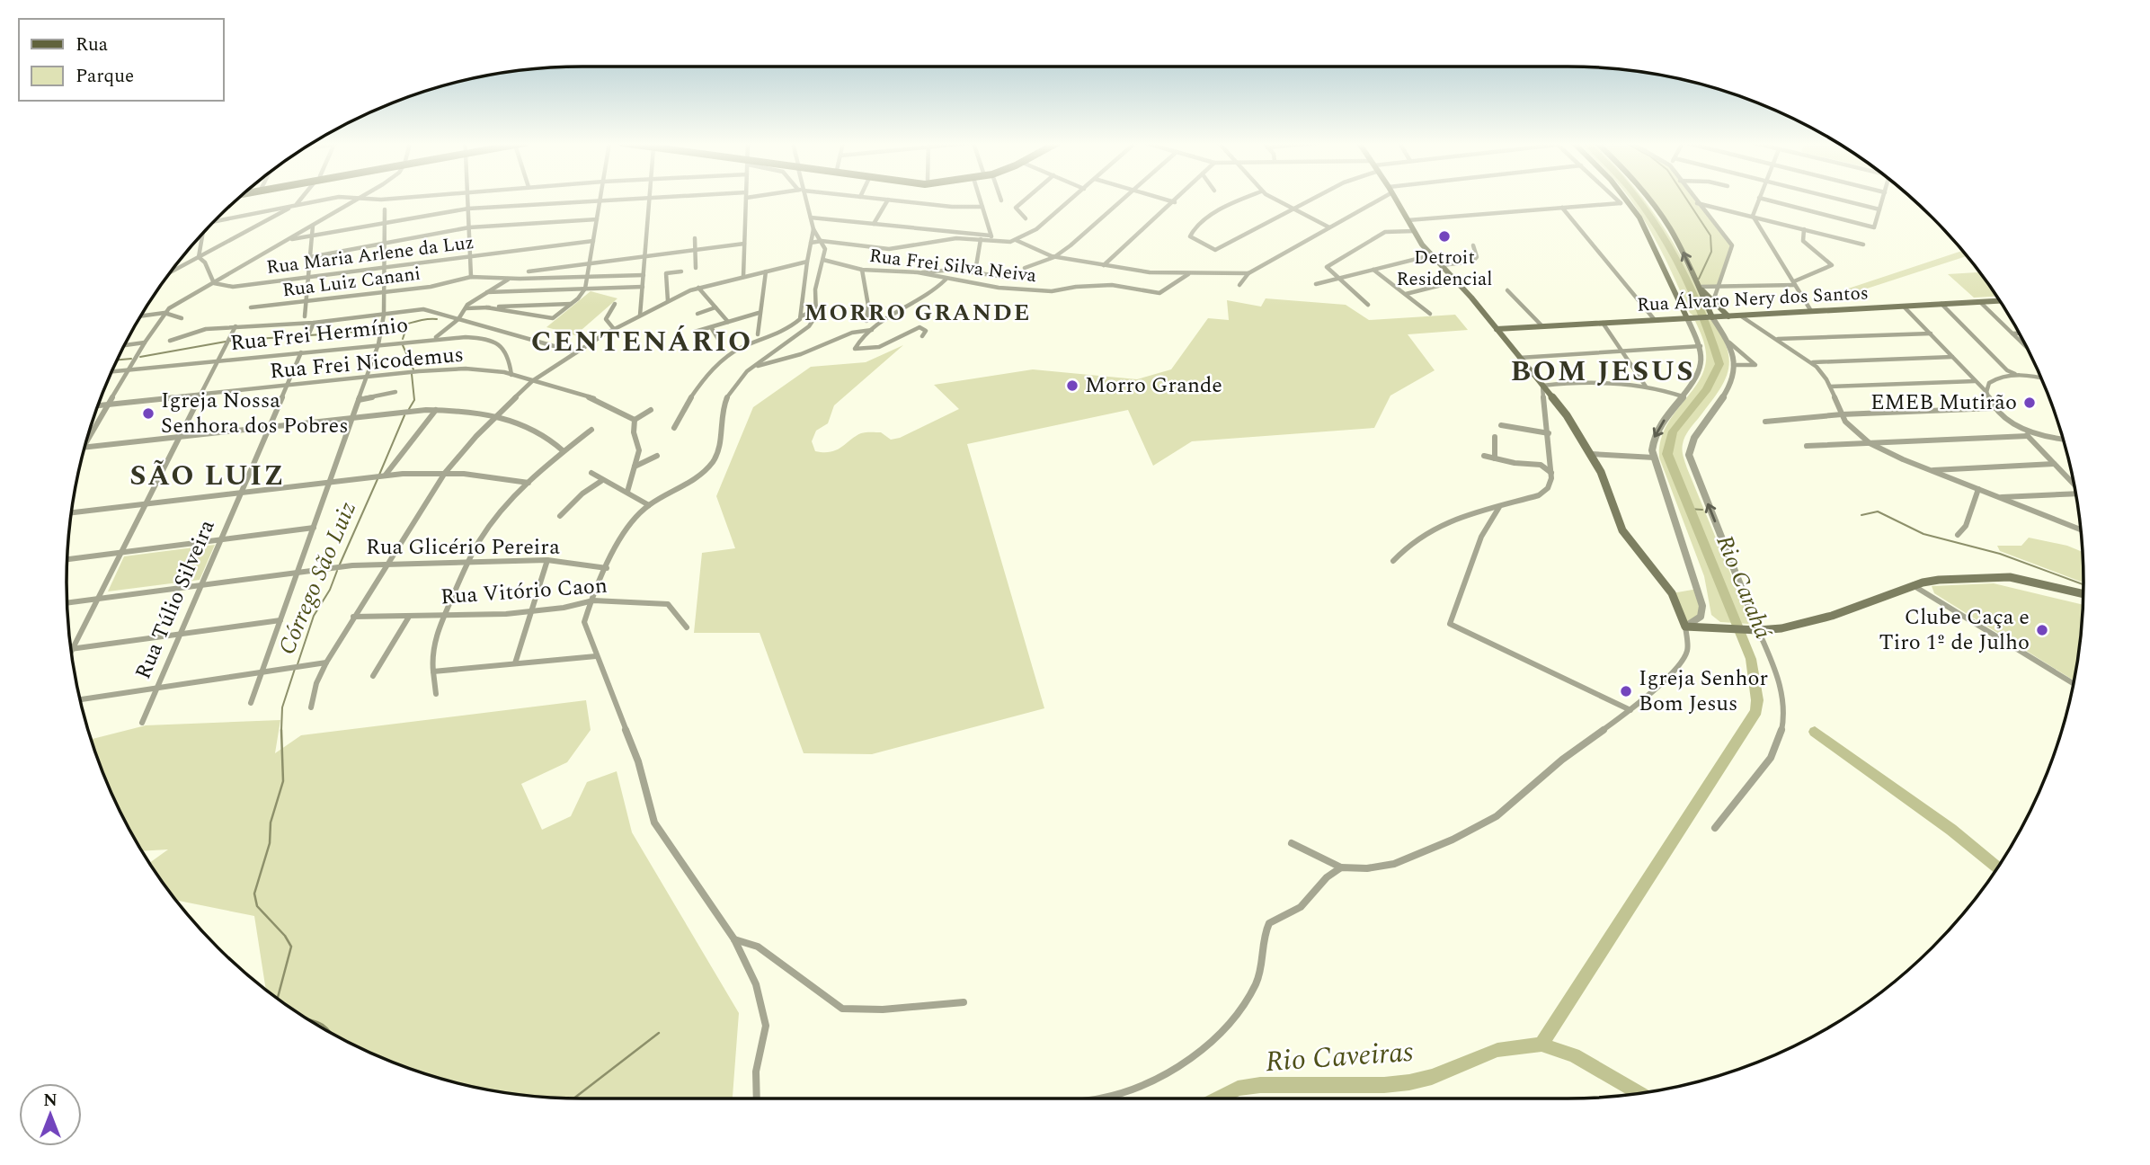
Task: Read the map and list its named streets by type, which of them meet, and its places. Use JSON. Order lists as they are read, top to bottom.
{
  "streets": {
    "main road": ["Rua Álvaro Nery dos Santos"],
    "street": [
      "Rua Maria Arlene da Luz",
      "Rua Frei Silva Neiva",
      "Rua Luiz Canani",
      "Rua Frei Hermínio",
      "Rua Frei Nicodemus",
      "Rua Glicério Pereira",
      "Rua Vitório Caon",
      "Rua Túlio Silveira"
    ]
  },
  "crossings": [
    ["Rua Frei Hermínio", "Rua Frei Nicodemus"],
    ["Rua Frei Hermínio", "Rua Túlio Silveira"],
    ["Rua Frei Nicodemus", "Rua Túlio Silveira"],
    ["Rua Glicério Pereira", "Rua Túlio Silveira"]
  ],
  "districts": [
    "MORRO GRANDE",
    "CENTENÁRIO",
    "BOM JESUS",
    "SÃO LUIZ"
  ],
  "water": ["Córrego São Luiz", "Rio Carahá", "Rio Caveiras"],
  "places": [
    "Detroit Residencial",
    "Morro Grande",
    "EMEB Mutirão",
    "Igreja Nossa Senhora dos Pobres",
    "Clube Caça e Tiro 1º de Julho",
    "Igreja Senhor Bom Jesus"
  ],
  "legend": ["Rua", "Parque"],
  "north": "top"
}
